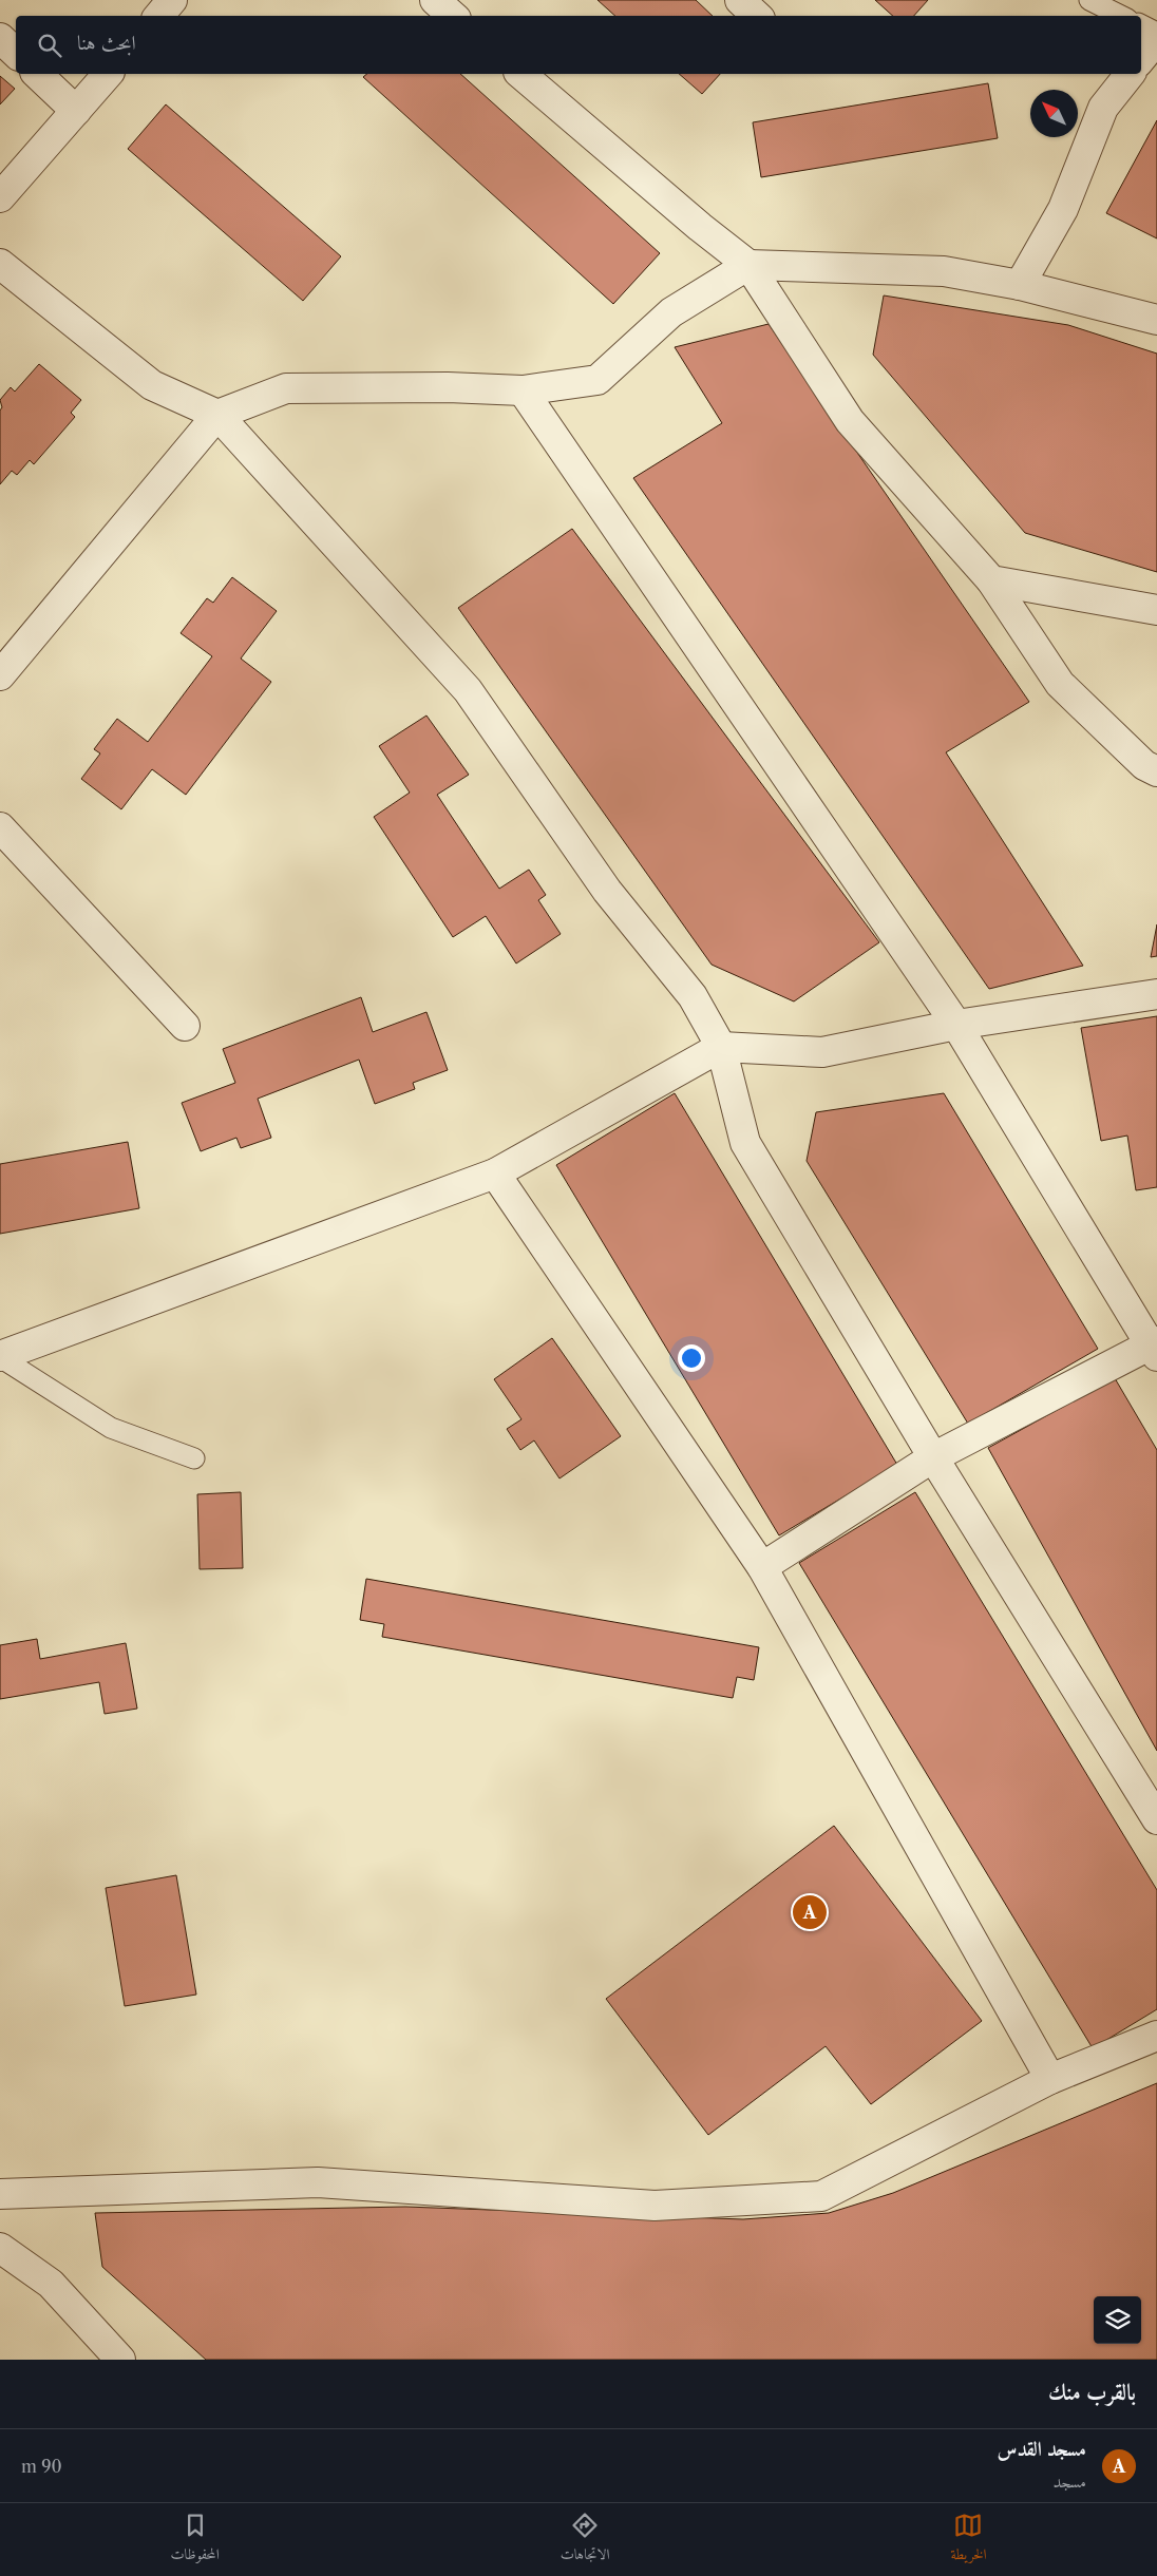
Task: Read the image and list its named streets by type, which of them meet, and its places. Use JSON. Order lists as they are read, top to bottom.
{
  "north": "top left",
  "page": {
    "search": "ابحث هنا",
    "pins": "A",
    "heading": "بالقرب منك",
    "list": [
      {
        "mark": "A",
        "name": "مسجد القدس",
        "note": "مسجد",
        "value": "90 m"
      }
    ],
    "nav": ["الخريطة", "الاتجاهات", "المحفوظات"]
  }
}
